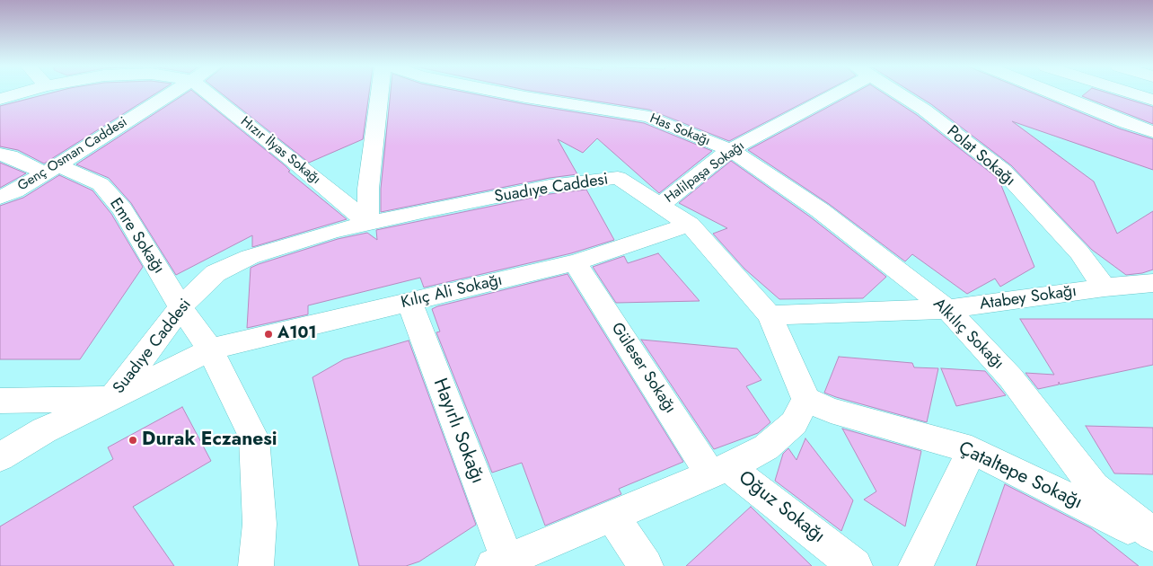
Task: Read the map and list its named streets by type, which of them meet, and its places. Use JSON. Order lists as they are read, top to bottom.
{
  "streets": {
    "street": [
      "Has Sokağı",
      "Hızır İlyas Sokağı",
      "Genç Osman Caddesi",
      "Polat Sokağı",
      "Halilpaşa Sokağı",
      "Suadıye Caddesi",
      "Emre Sokağı",
      "Kılıç Ali Sokağı",
      "Atabey Sokağı",
      "Alkılıç Sokağı",
      "Güleser Sokağı",
      "Hayırlı Sokağı",
      "Çataltepe Sokağı",
      "Oğuz Sokağı"
    ]
  },
  "crossings": [
    ["Has Sokağı", "Halilpaşa Sokağı"],
    ["Has Sokağı", "Alkılıç Sokağı"],
    ["Hızır İlyas Sokağı", "Suadıye Caddesi"],
    ["Genç Osman Caddesi", "Emre Sokağı"],
    ["Polat Sokağı", "Atabey Sokağı"],
    ["Halilpaşa Sokağı", "Suadıye Caddesi"],
    ["Halilpaşa Sokağı", "Alkılıç Sokağı"],
    ["Suadıye Caddesi", "Emre Sokağı"],
    ["Suadıye Caddesi", "Kılıç Ali Sokağı"],
    ["Suadıye Caddesi", "Atabey Sokağı"],
    ["Suadıye Caddesi", "Çataltepe Sokağı"],
    ["Emre Sokağı", "Kılıç Ali Sokağı"],
    ["Kılıç Ali Sokağı", "Güleser Sokağı"],
    ["Kılıç Ali Sokağı", "Hayırlı Sokağı"],
    ["Atabey Sokağı", "Alkılıç Sokağı"],
    ["Güleser Sokağı", "Oğuz Sokağı"]
  ],
  "places": ["A101", "Durak Eczanesi"]
}
